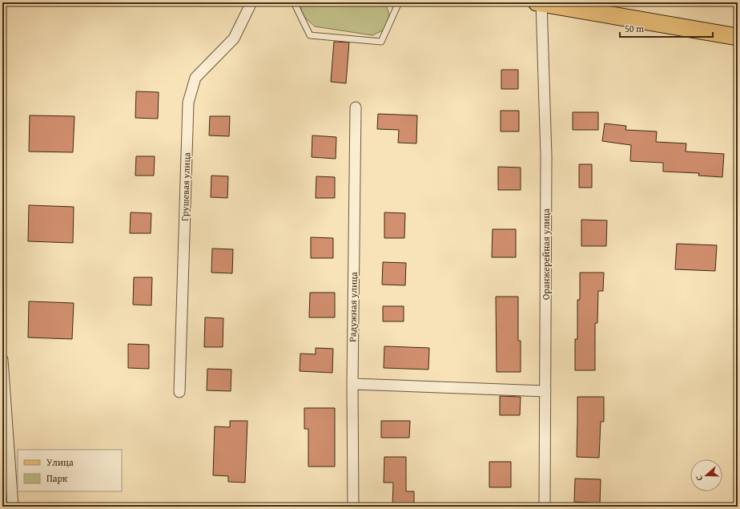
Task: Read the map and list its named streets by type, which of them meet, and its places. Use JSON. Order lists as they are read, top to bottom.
{
  "streets": {
    "street": ["Грушевая улица", "Оранжерейная улица", "Радужная улица"]
  },
  "legend": ["Улица", "Парк"],
  "scale_bar": "50 m",
  "north": "left"
}
